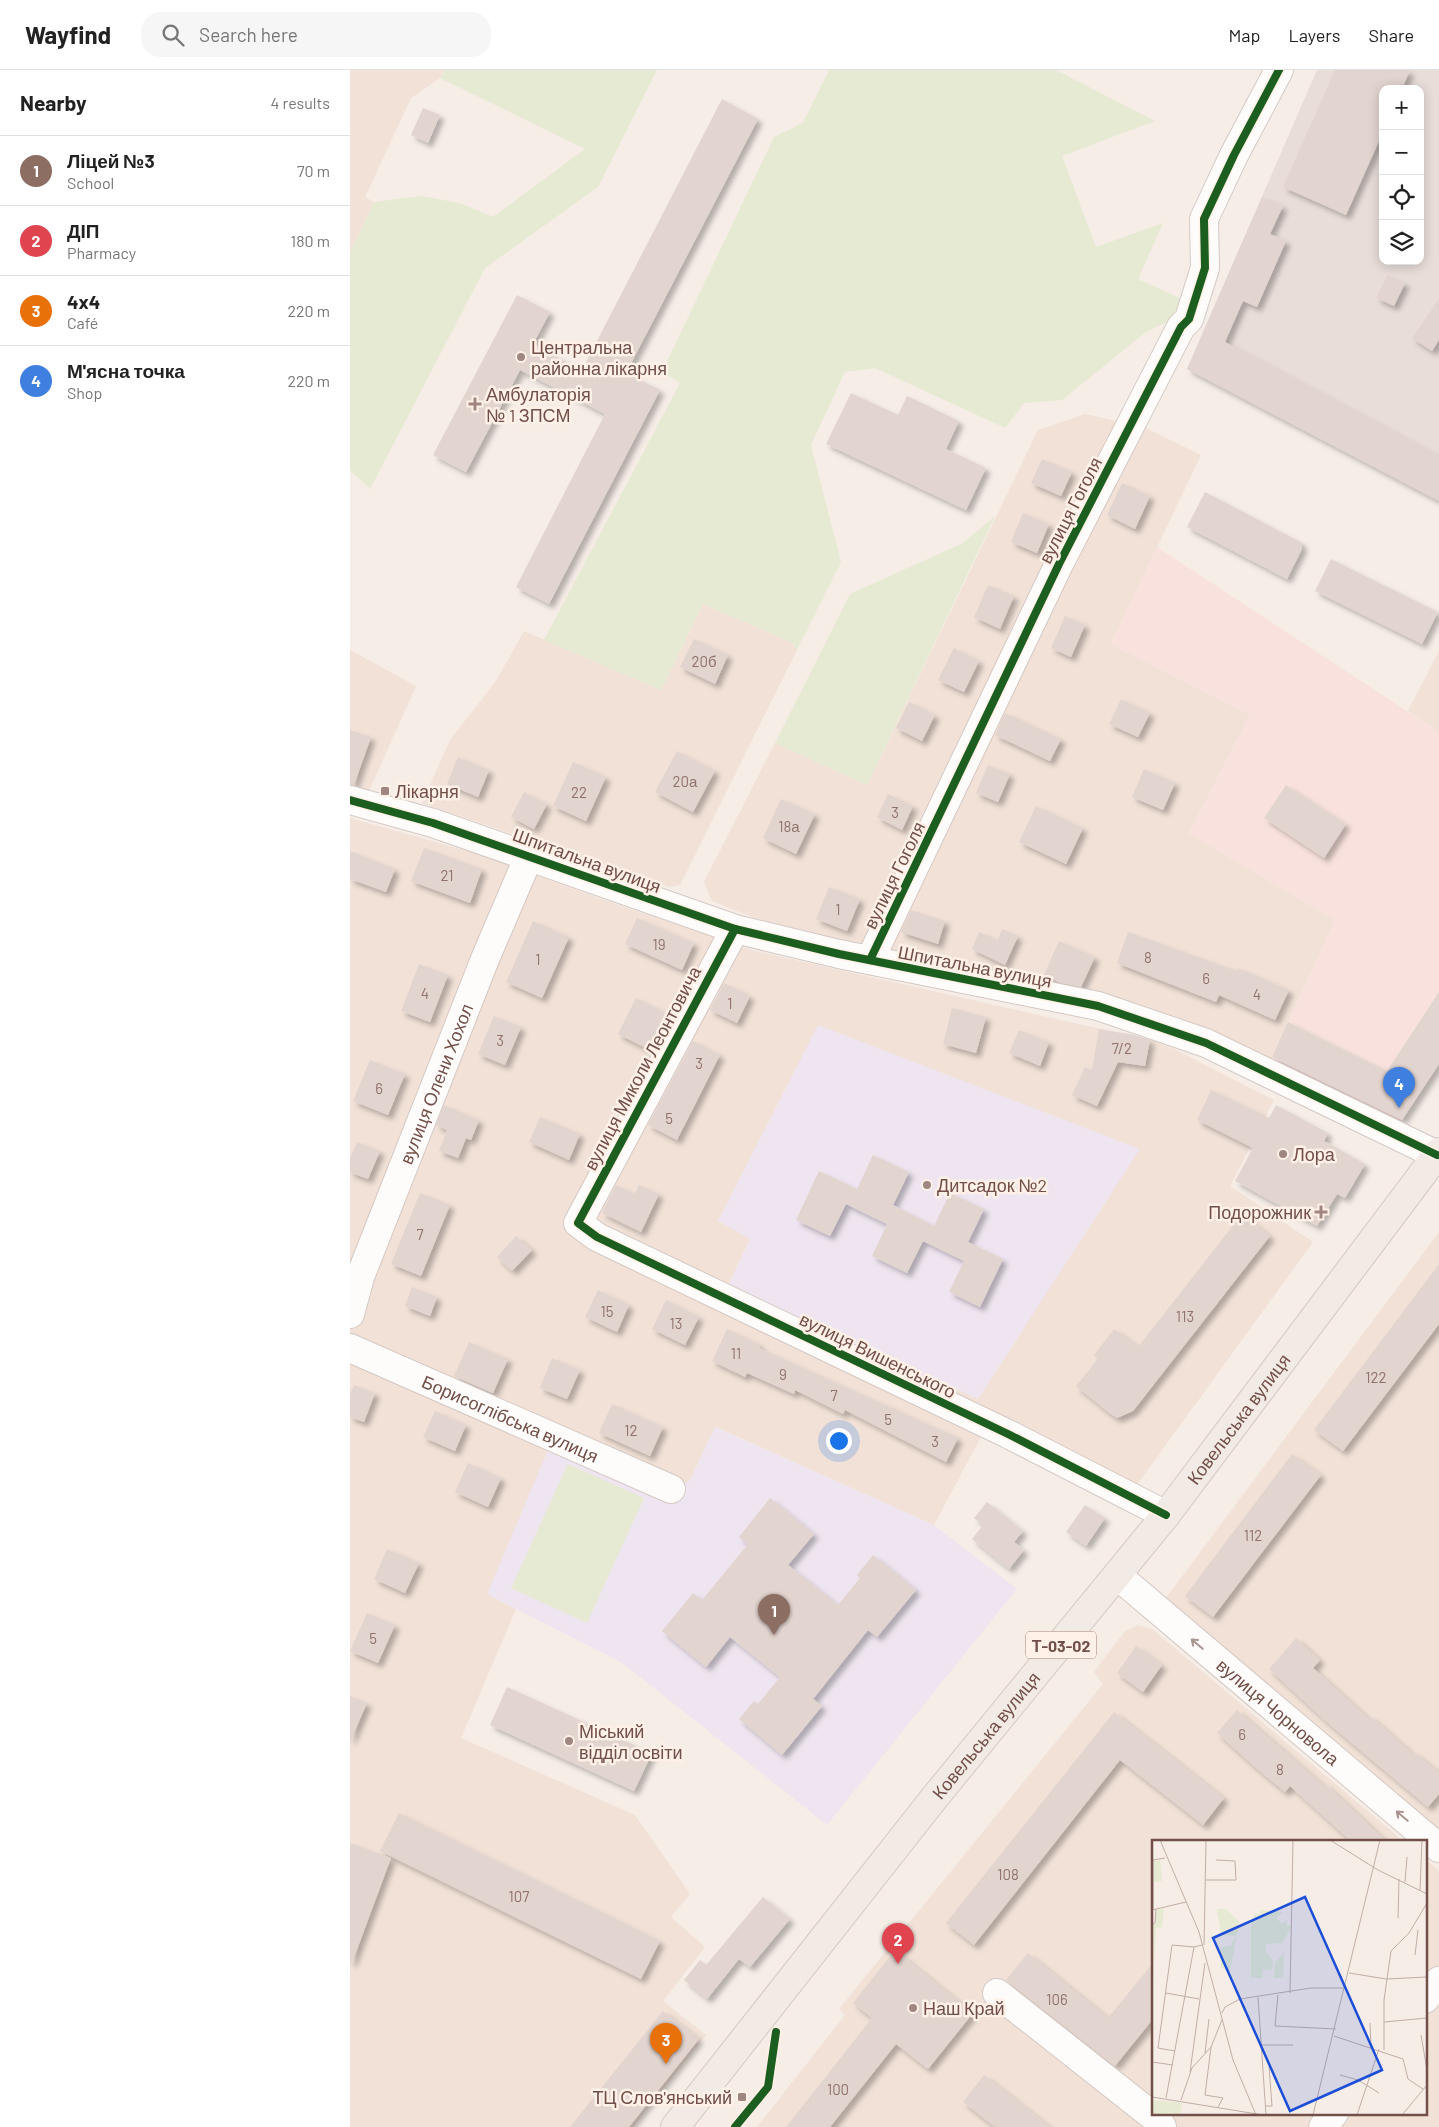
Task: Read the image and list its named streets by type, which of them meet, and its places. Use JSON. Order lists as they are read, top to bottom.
{
  "streets": {
    "main road": ["Ковельська вулиця", "Т-03-02"],
    "street": [
      "вулиця Гоголя",
      "Шпитальна вулиця",
      "вулиця Миколи Леонтовича",
      "вулиця Олени Хохол",
      "вулиця Вишенського",
      "Борисоглібська вулиця",
      "вулиця Чорновола"
    ]
  },
  "crossings": [
    ["вулиця Гоголя", "Шпитальна вулиця"],
    ["Шпитальна вулиця", "вулиця Миколи Леонтовича"],
    ["Шпитальна вулиця", "вулиця Олени Хохол"],
    ["Шпитальна вулиця", "Ковельська вулиця"],
    ["вулиця Миколи Леонтовича", "вулиця Вишенського"],
    ["вулиця Вишенського", "Ковельська вулиця"],
    ["Ковельська вулиця", "вулиця Чорновола"]
  ],
  "one_way": ["вулиця Чорновола"],
  "places": {
    "other": [
      "Центральна районна лікарня",
      "Лора",
      "Дитсадок №2",
      "Міський відділ освіти",
      "Наш Край"
    ],
    "health": ["Амбулаторія № 1 ЗПСМ", "Подорожник"],
    "transit": ["Лікарня", "ТЦ Слов'янський"]
  },
  "house_numbers": [
    "20б",
    "20а",
    "22",
    "3",
    "18а",
    "21",
    "1",
    "19",
    "8",
    "1",
    "6",
    "4",
    "4",
    "1",
    "3",
    "7/2",
    "3",
    "6",
    "5",
    "7",
    "15",
    "113",
    "13",
    "11",
    "9",
    "122",
    "7",
    "5",
    "12",
    "3",
    "112",
    "5",
    "6",
    "8",
    "108",
    "107",
    "106",
    "100"
  ],
  "page": {
    "header": "Wayfind",
    "search": "Search here",
    "nav": ["Map", "Layers", "Share"],
    "heading": ["Nearby", "4 results"],
    "map_buttons": ["+", "−"],
    "list": [
      {
        "mark": "1",
        "name": "Ліцей №3",
        "note": "School",
        "value": "70 m"
      },
      {
        "mark": "2",
        "name": "ДІП",
        "note": "Pharmacy",
        "value": "180 m"
      },
      {
        "mark": "3",
        "name": "4x4",
        "note": "Café",
        "value": "220 m"
      },
      {
        "mark": "4",
        "name": "М'ясна точка",
        "note": "Shop",
        "value": "220 m"
      }
    ],
    "pins": [
      "4",
      "1",
      "2",
      "3"
    ]
  }
}
